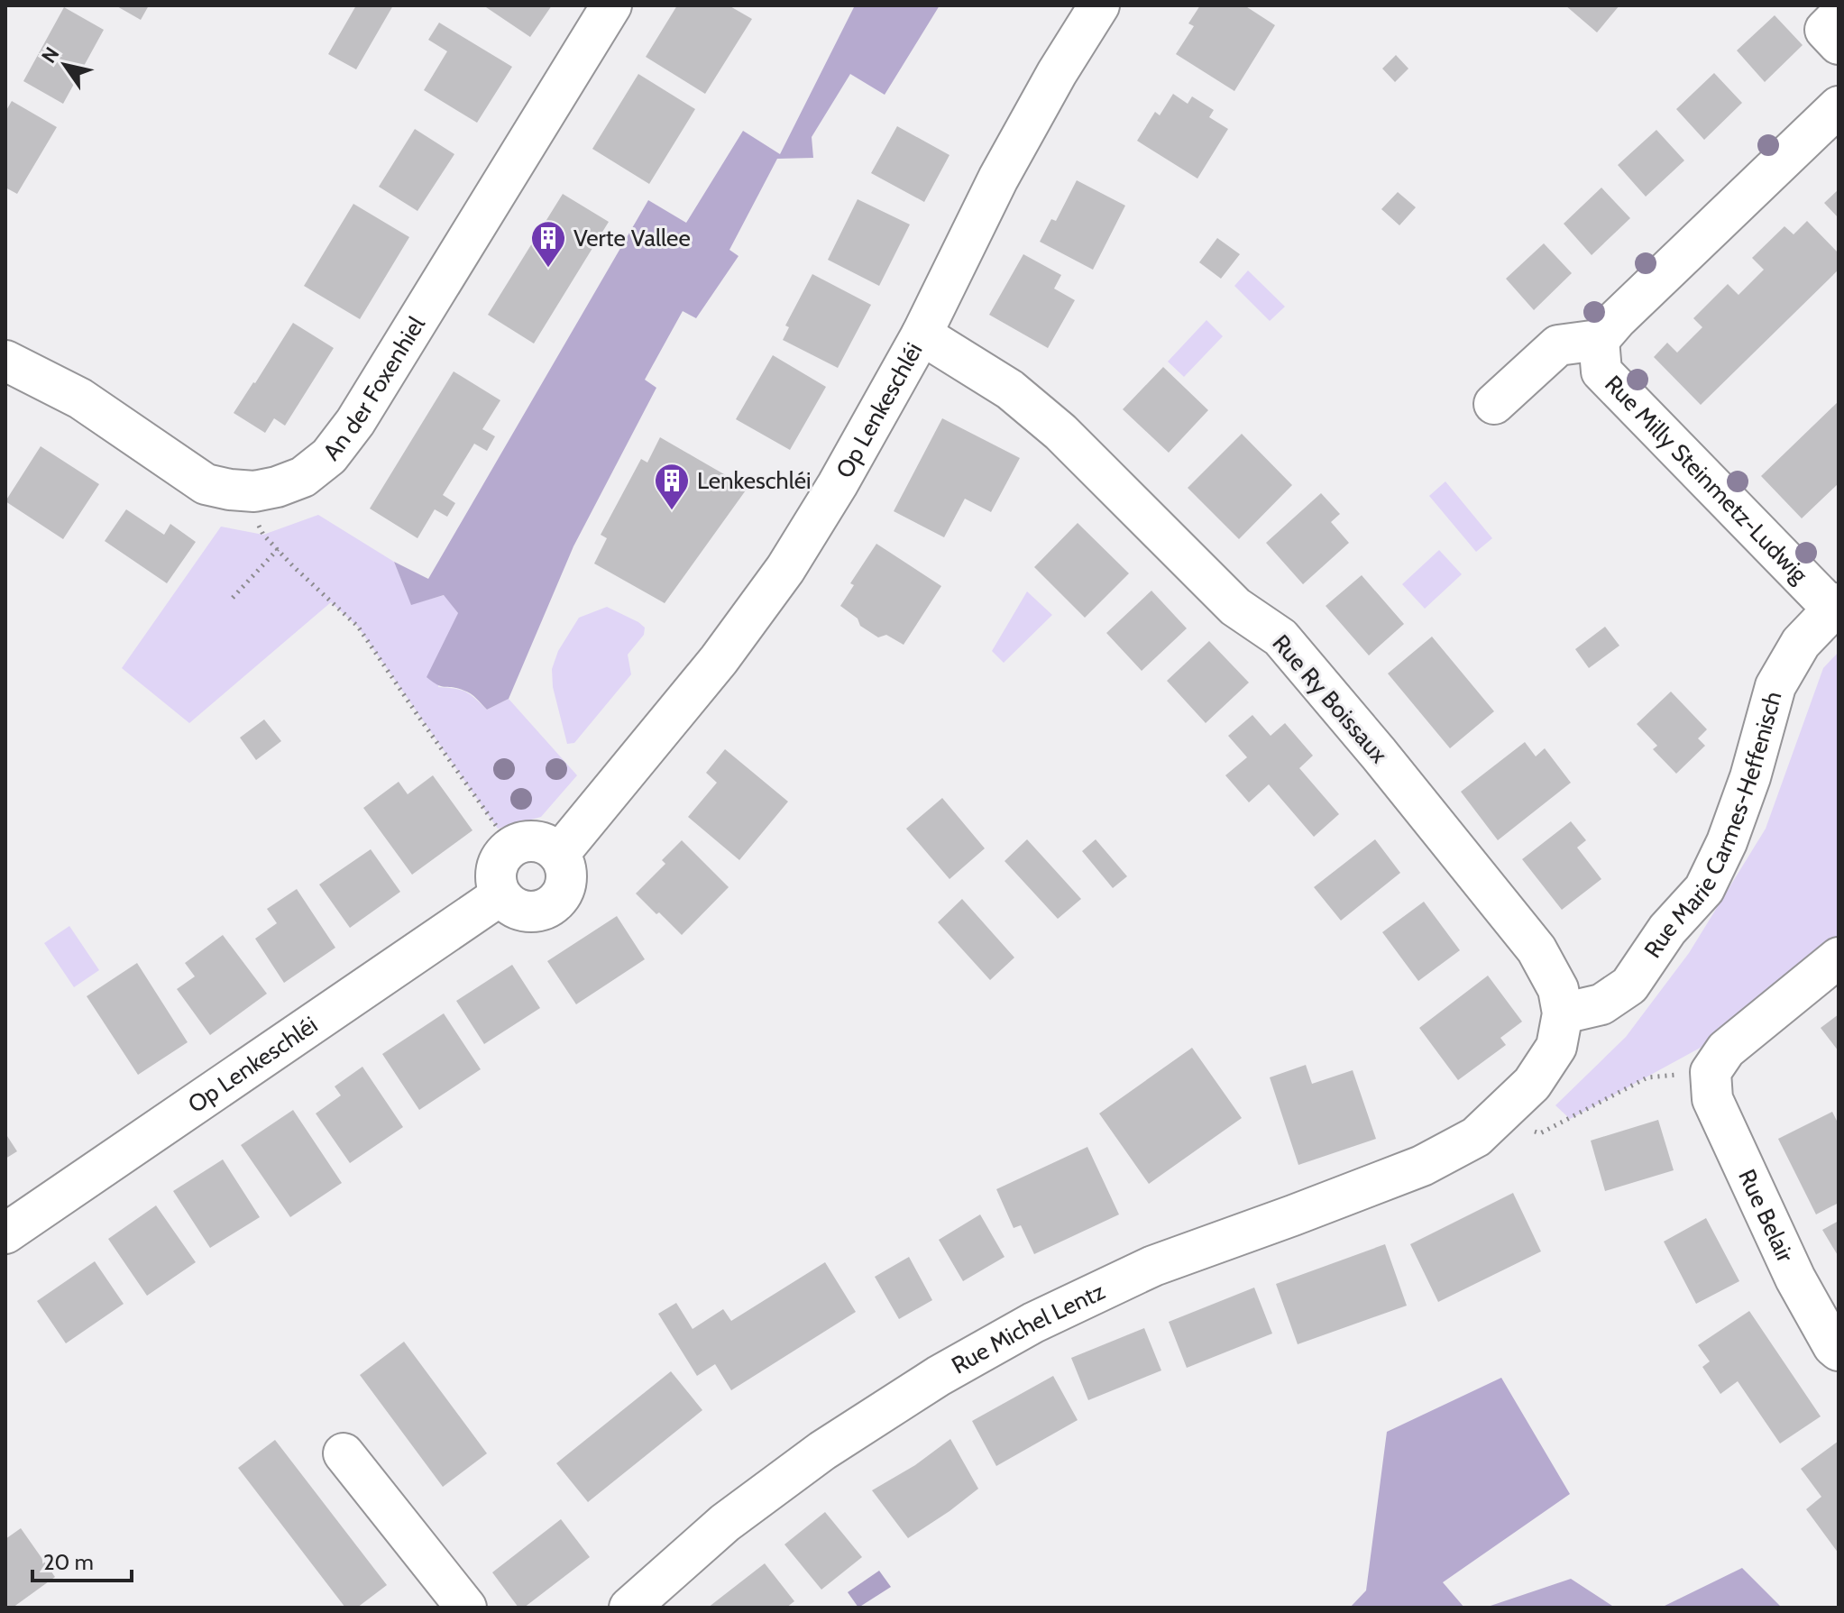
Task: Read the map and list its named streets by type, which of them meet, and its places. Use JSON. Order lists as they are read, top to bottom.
{
  "streets": {
    "street": [
      "An der Foxenhiel",
      "Op Lenkeschléi",
      "Rue Milly Steinmetz-Ludwig",
      "Rue Ry Boissaux",
      "Rue Marie Carmes-Heffenisch",
      "Rue Belair",
      "Rue Michel Lentz"
    ]
  },
  "crossings": [
    ["Op Lenkeschléi", "Rue Ry Boissaux"],
    ["Rue Milly Steinmetz-Ludwig", "Rue Marie Carmes-Heffenisch"],
    ["Rue Ry Boissaux", "Rue Marie Carmes-Heffenisch"],
    ["Rue Ry Boissaux", "Rue Michel Lentz"]
  ],
  "places": {
    "building": ["Verte Vallee", "Lenkeschléi"]
  },
  "scale_bar": "20 m",
  "north": "top left"
}
